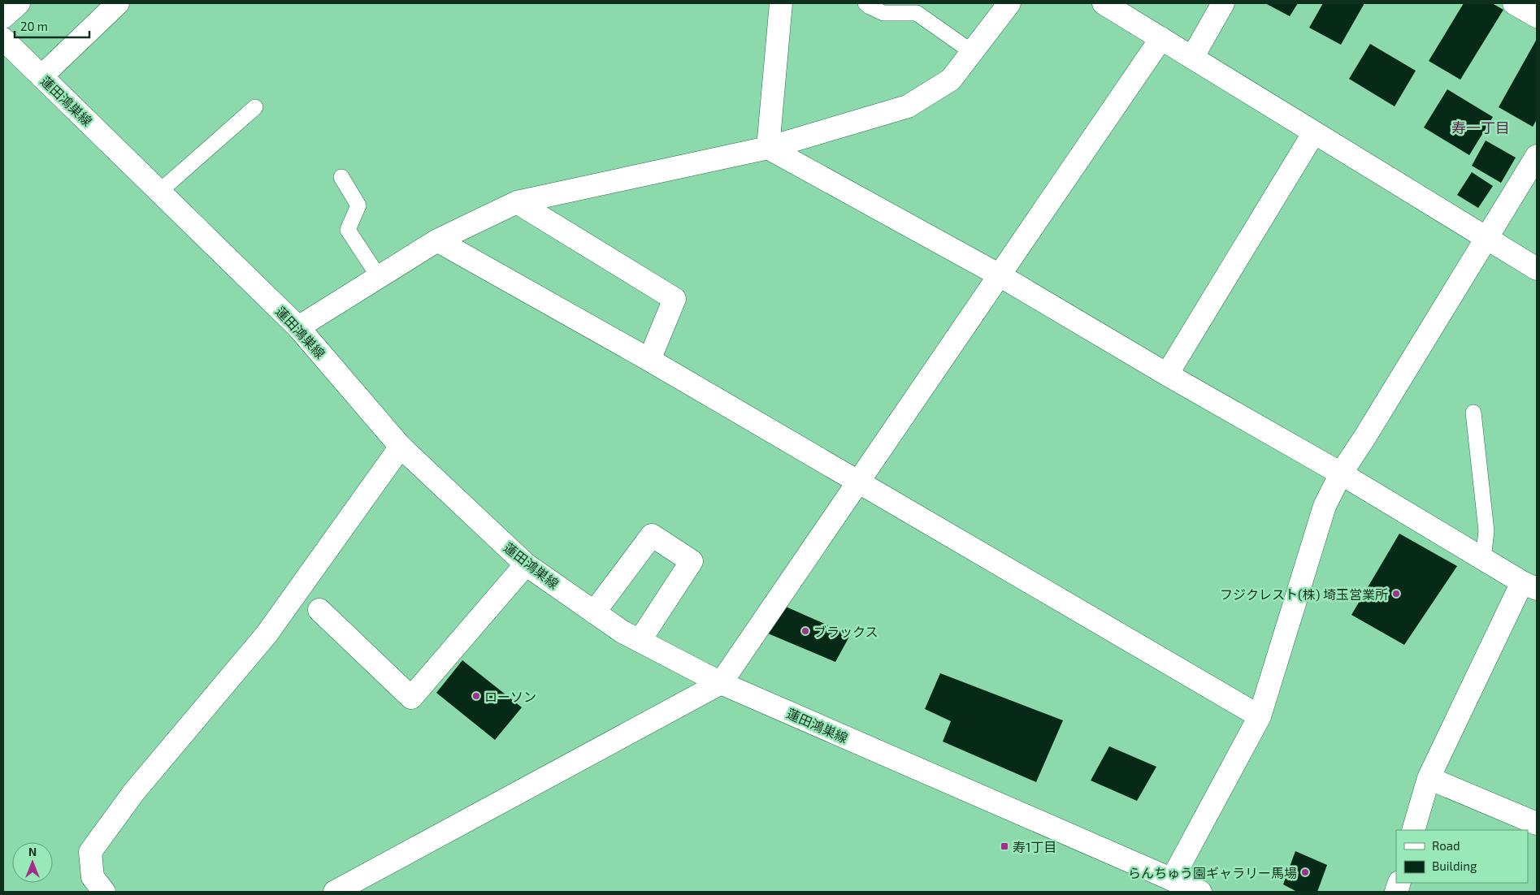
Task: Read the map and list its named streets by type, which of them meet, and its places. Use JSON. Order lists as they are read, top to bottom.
{
  "streets": {
    "street": ["蓮田鴻巣線"]
  },
  "districts": ["寿一丁目"],
  "places": {
    "other": [
      "フジクレスト(株) 埼玉営業所",
      "ブラックス",
      "ローソン",
      "らんちゅう園ギャラリー馬場"
    ],
    "transit": ["寿1丁目"]
  },
  "legend": ["Road", "Building"],
  "scale_bar": "20 m",
  "north": "top"
}
